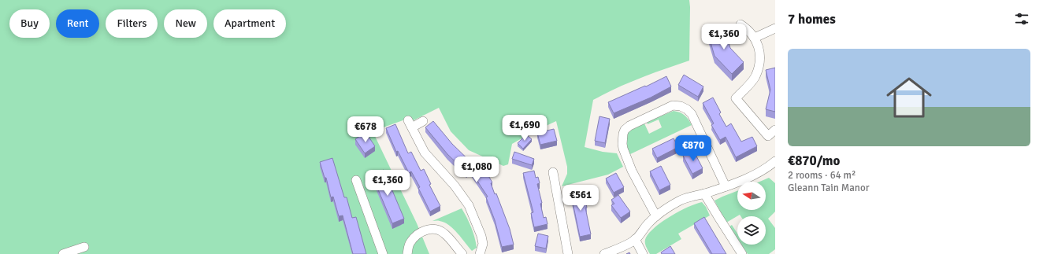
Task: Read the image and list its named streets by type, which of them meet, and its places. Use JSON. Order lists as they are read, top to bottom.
{
  "north": "left",
  "page": {
    "heading": "7 homes",
    "chip": [
      "Buy",
      "Rent",
      "Filters",
      "New",
      "Apartment"
    ],
    "price": [
      "€1,360",
      "€1,690",
      "€678",
      "€870",
      "€1,080",
      "€1,360",
      "€561"
    ],
    "list": [
      {
        "name": "€870/mo",
        "note": "2 rooms · 64 m² · Gleann Tain Manor"
      }
    ]
  }
}
